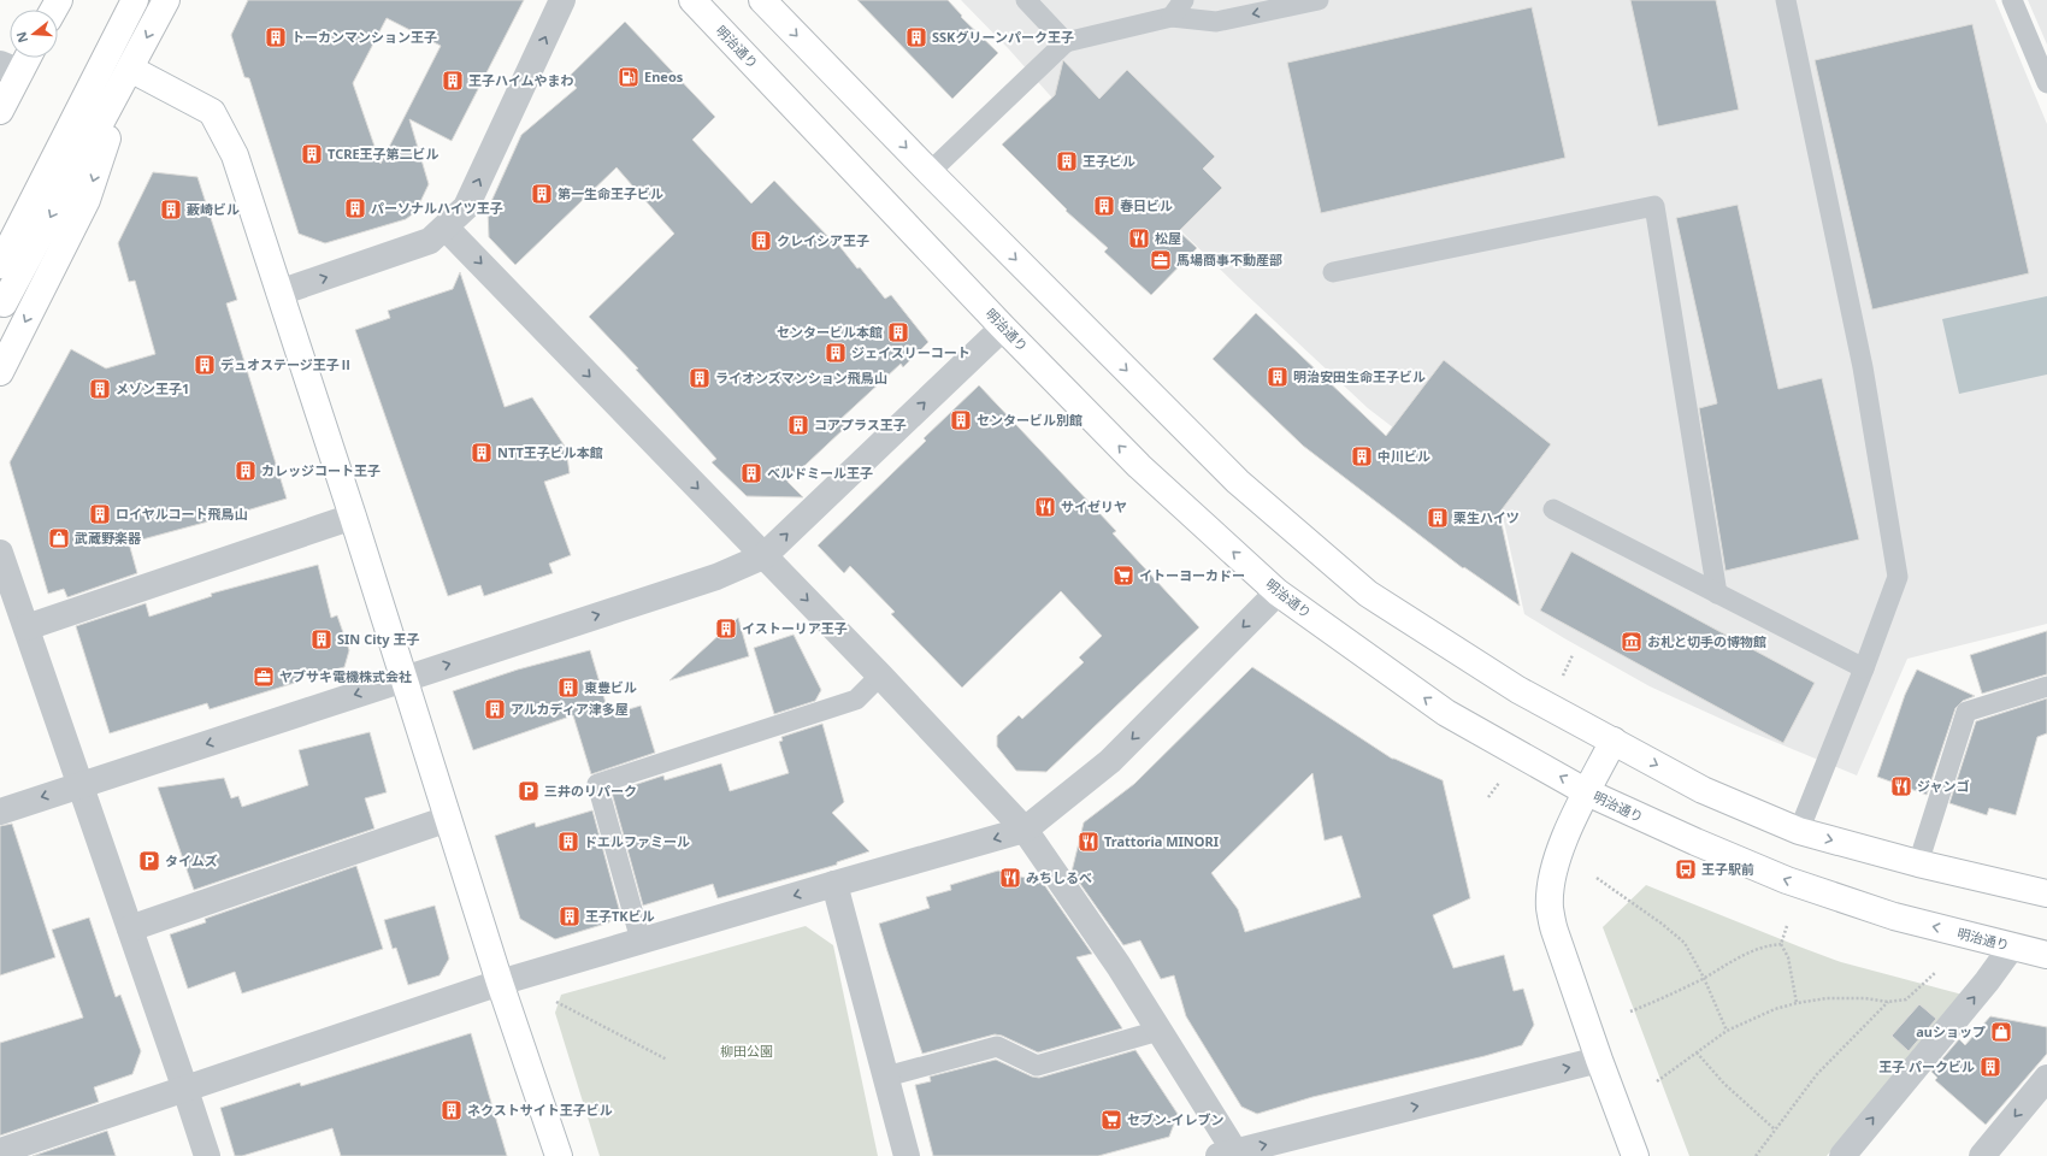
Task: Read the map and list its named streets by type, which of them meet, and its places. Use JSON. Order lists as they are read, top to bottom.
{
  "streets": {
    "main road": ["明治通り"]
  },
  "parks": ["柳田公園"],
  "places": {
    "building": [
      "トーカンマンション王子",
      "SSKグリーンパーク王子",
      "王子ハイムやまわ",
      "TCRE王子第二ビル",
      "王子ビル",
      "第一生命王子ビル",
      "春日ビル",
      "パーソナルハイツ王子",
      "藪崎ビル",
      "クレイシア王子",
      "センタービル本館",
      "ジェイスリーコート",
      "デュオステージ王子Ⅱ",
      "明治安田生命王子ビル",
      "ライオンズマンション飛鳥山",
      "メゾン王子1",
      "センタービル別館",
      "コアプラス王子",
      "NTT王子ビル本館",
      "中川ビル",
      "カレッジコート王子",
      "ベルドミール王子",
      "ロイヤルコート飛鳥山",
      "栗生ハイツ",
      "イストーリア王子",
      "SIN City 王子",
      "東豊ビル",
      "アルカディア津多屋",
      "ドエルファミール",
      "王子TKビル",
      "王子 パークビル",
      "ネクストサイト王子ビル"
    ],
    "fuel station": ["Eneos"],
    "restaurant": [
      "松屋",
      "サイゼリヤ",
      "ジャンゴ",
      "Trattoria MINORI",
      "みちしるべ"
    ],
    "office": ["馬場商事不動産部", "ヤブサキ電機株式会社"],
    "shop": ["武蔵野楽器", "auショップ"],
    "supermarket": ["イトーヨーカドー", "セブン-イレブン"],
    "museum": ["お札と切手の博物館"],
    "parking": ["三井のリパーク", "タイムズ"],
    "bus stop": ["王子駅前"]
  },
  "north": "left"
}
